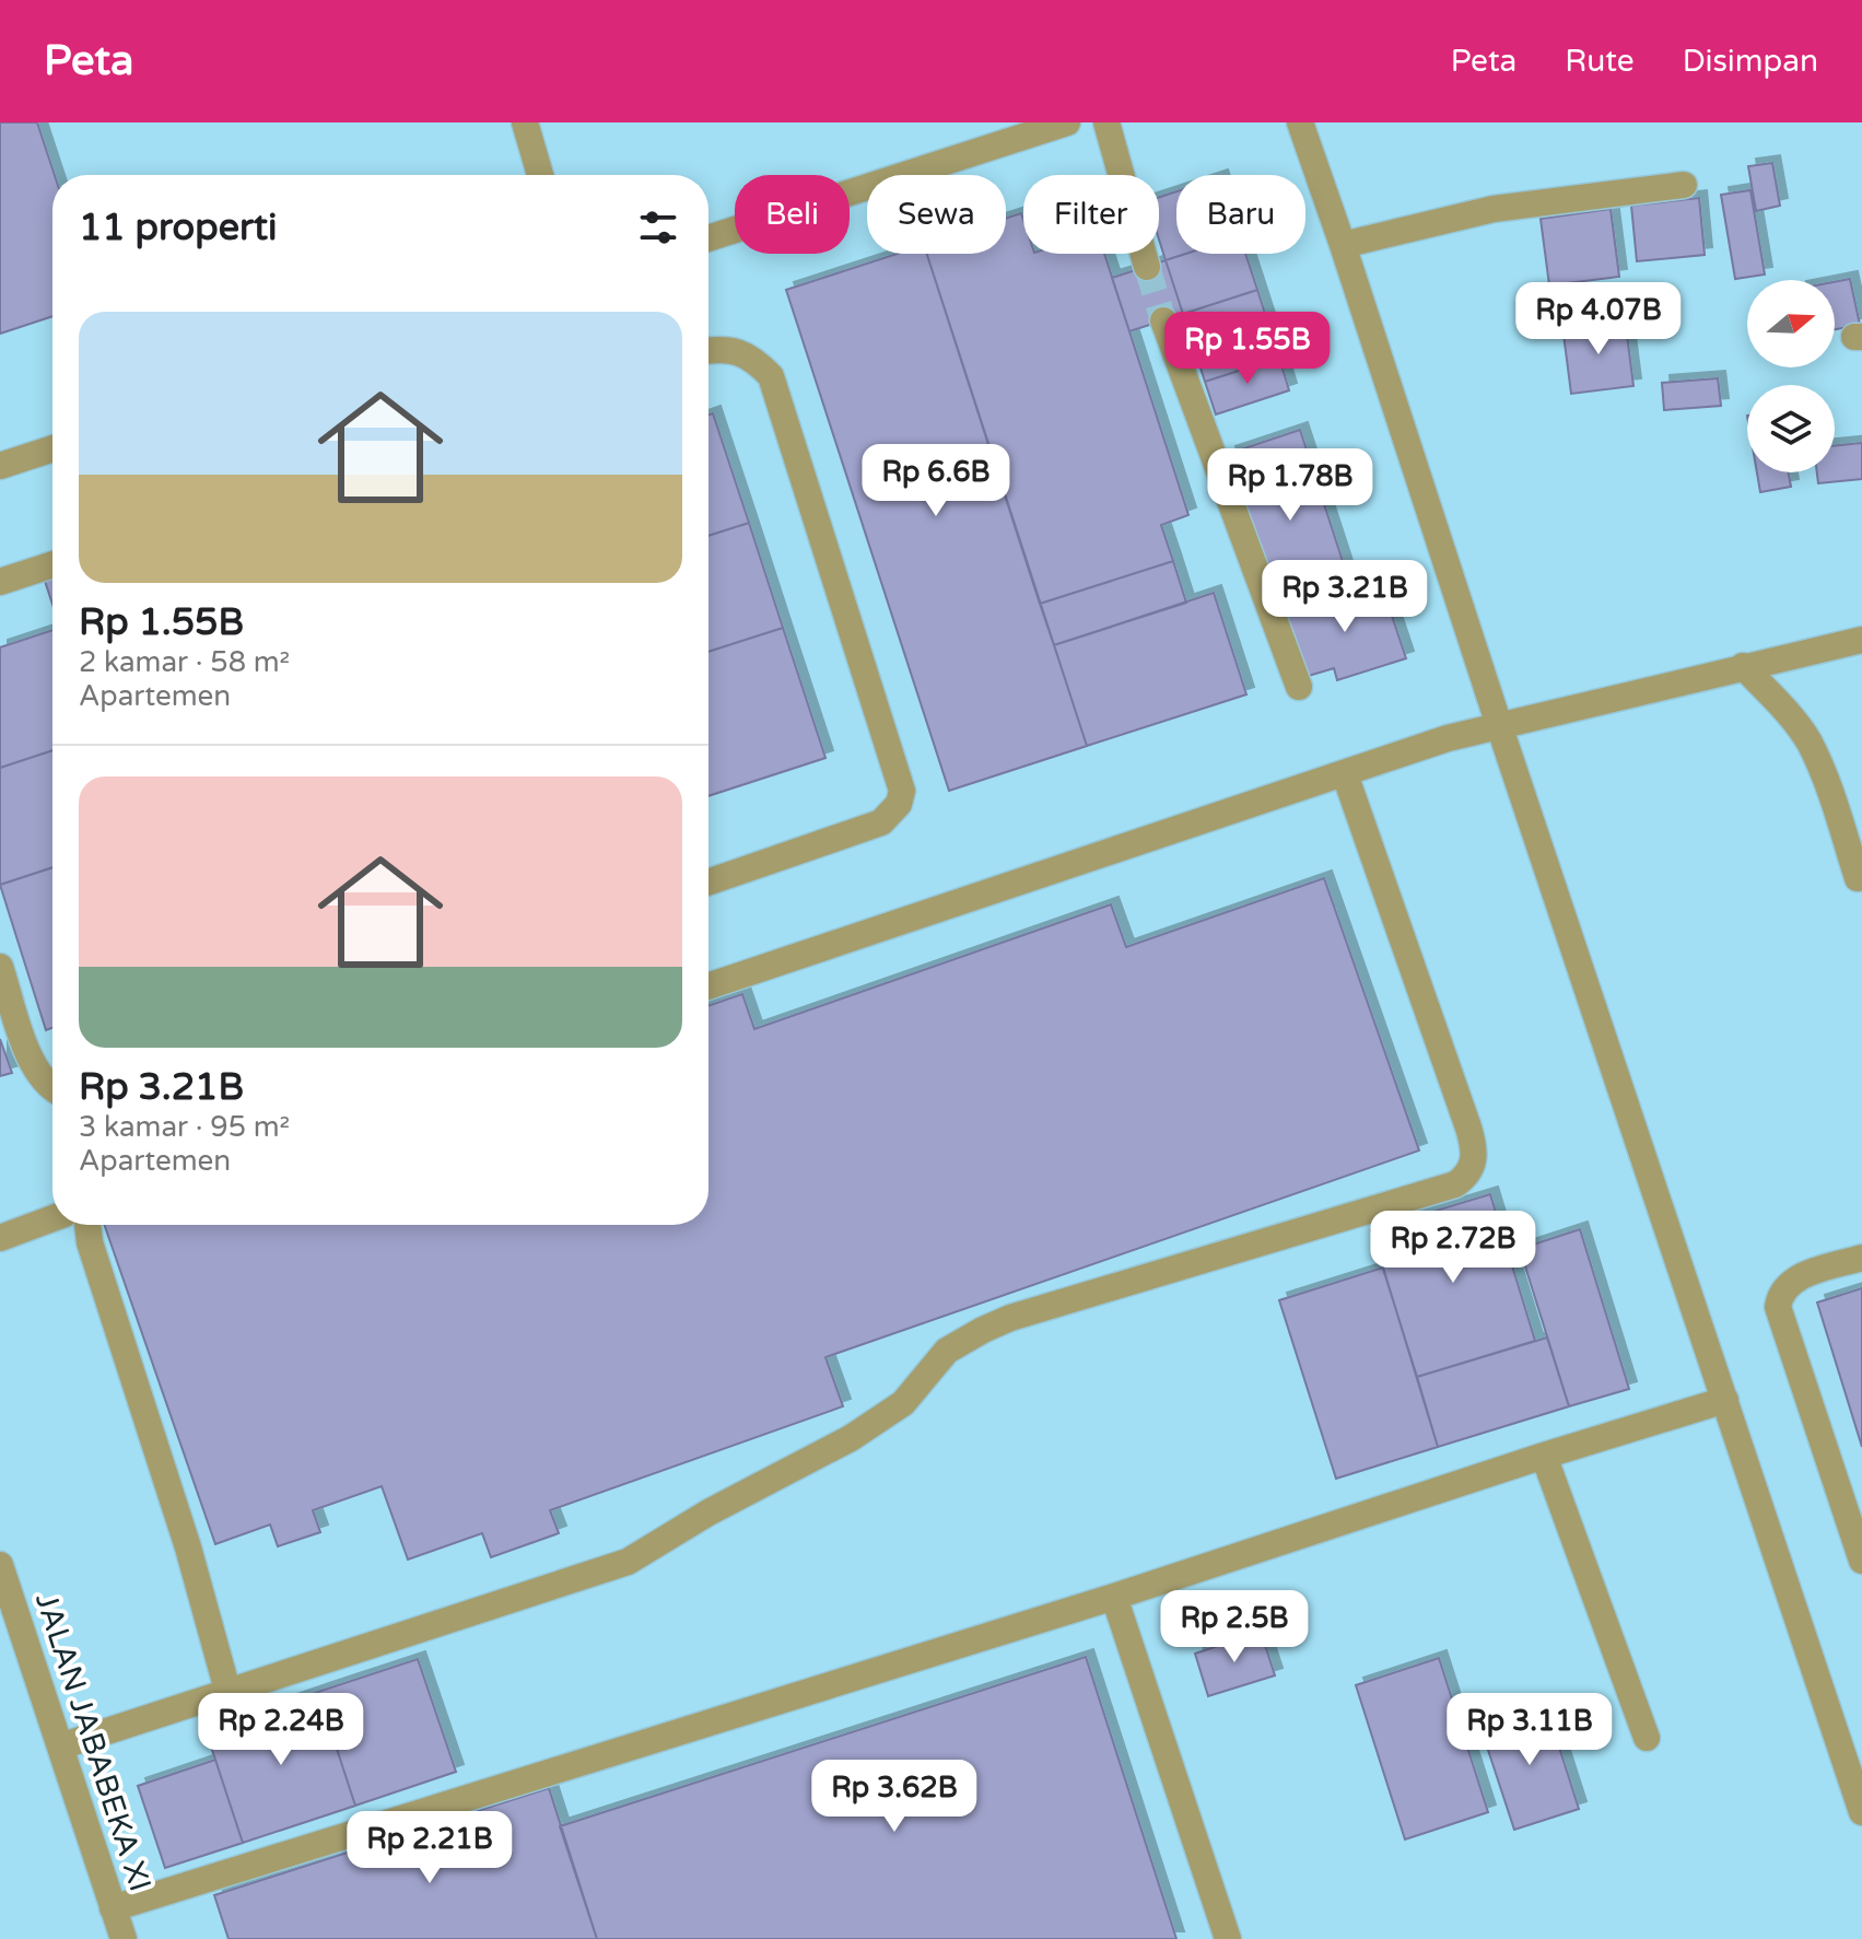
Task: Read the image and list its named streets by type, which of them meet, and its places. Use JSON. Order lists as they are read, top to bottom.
{
  "streets": {
    "street": ["JALAN JABABEKA XI"]
  },
  "north": "right",
  "page": {
    "header": "Peta",
    "nav": ["Peta", "Rute", "Disimpan"],
    "chip": [
      "Beli",
      "Sewa",
      "Filter",
      "Baru"
    ],
    "heading": "11 properti",
    "list": [
      {
        "name": "Rp 1.55B",
        "note": "2 kamar · 58 m² · Apartemen"
      },
      {
        "name": "Rp 3.21B",
        "note": "3 kamar · 95 m² · Apartemen"
      }
    ],
    "price": [
      "Rp 4.07B",
      "Rp 1.55B",
      "Rp 6.6B",
      "Rp 1.78B",
      "Rp 3.21B",
      "Rp 2.72B",
      "Rp 2.5B",
      "Rp 2.24B",
      "Rp 3.11B",
      "Rp 3.62B",
      "Rp 2.21B"
    ]
  }
}
